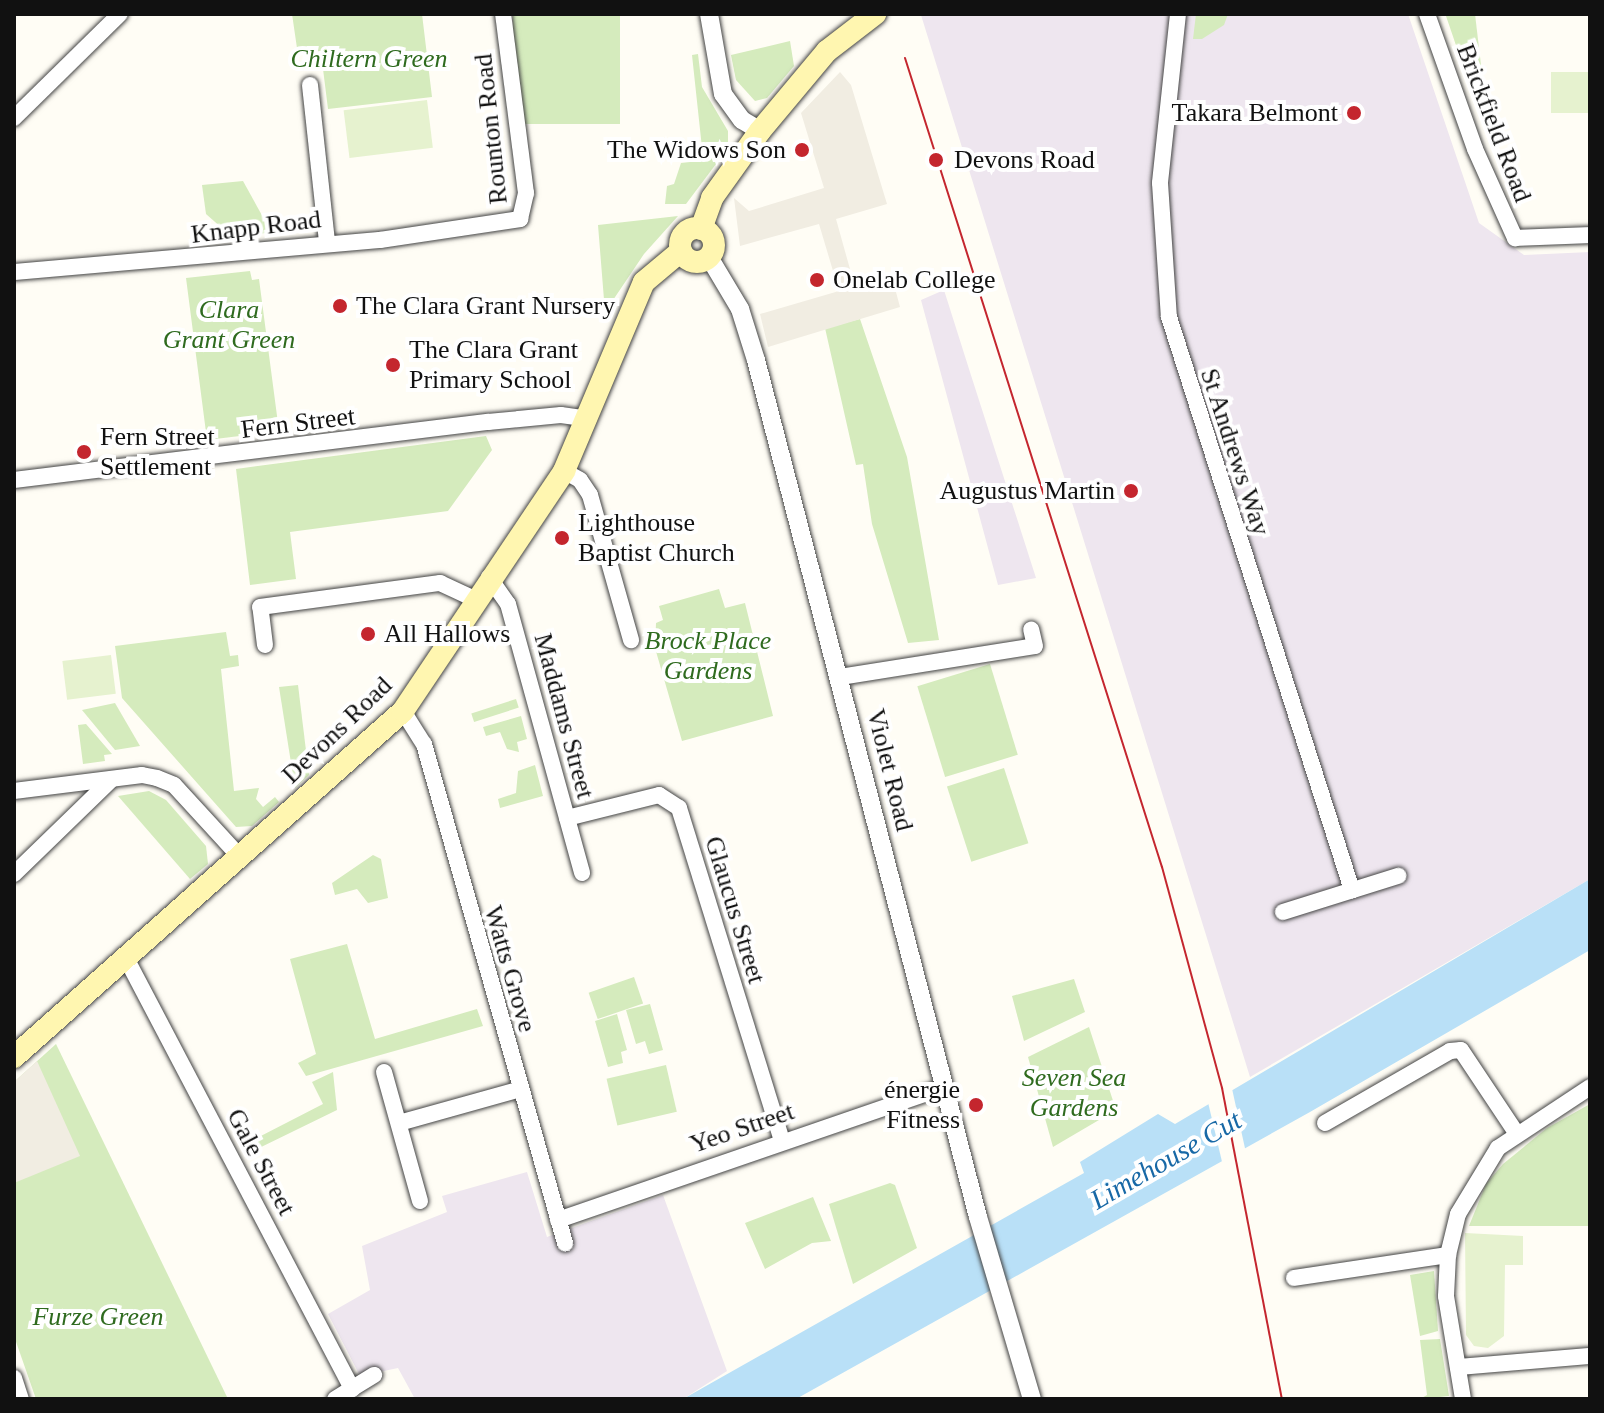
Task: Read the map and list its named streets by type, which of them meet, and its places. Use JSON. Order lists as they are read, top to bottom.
{
  "streets": {
    "main road": ["Devons Road"],
    "street": [
      "Brickfield Road",
      "Rounton Road",
      "Knapp Road",
      "Fern Street",
      "St Andrews Way",
      "Maddams Street",
      "Violet Road",
      "Glaucus Street",
      "Watts Grove",
      "Yeo Street",
      "Gale Street"
    ]
  },
  "crossings": [
    ["Rounton Road", "Knapp Road"],
    ["Fern Street", "Devons Road"],
    ["Maddams Street", "Devons Road"],
    ["Maddams Street", "Glaucus Street"],
    ["Devons Road", "Violet Road"],
    ["Devons Road", "Watts Grove"],
    ["Devons Road", "Gale Street"],
    ["Violet Road", "Yeo Street"],
    ["Glaucus Street", "Yeo Street"],
    ["Watts Grove", "Yeo Street"]
  ],
  "water": ["Limehouse Cut"],
  "parks": [
    "Chiltern Green",
    "Clara Grant Green",
    "Brock Place Gardens",
    "Seven Sea Gardens",
    "Furze Green"
  ],
  "places": [
    "Takara Belmont",
    "The Widows Son",
    "Devons Road",
    "Onelab College",
    "The Clara Grant Nursery",
    "The Clara Grant Primary School",
    "Fern Street Settlement",
    "Augustus Martin",
    "Lighthouse Baptist Church",
    "All Hallows",
    "énergie Fitness"
  ]
}
